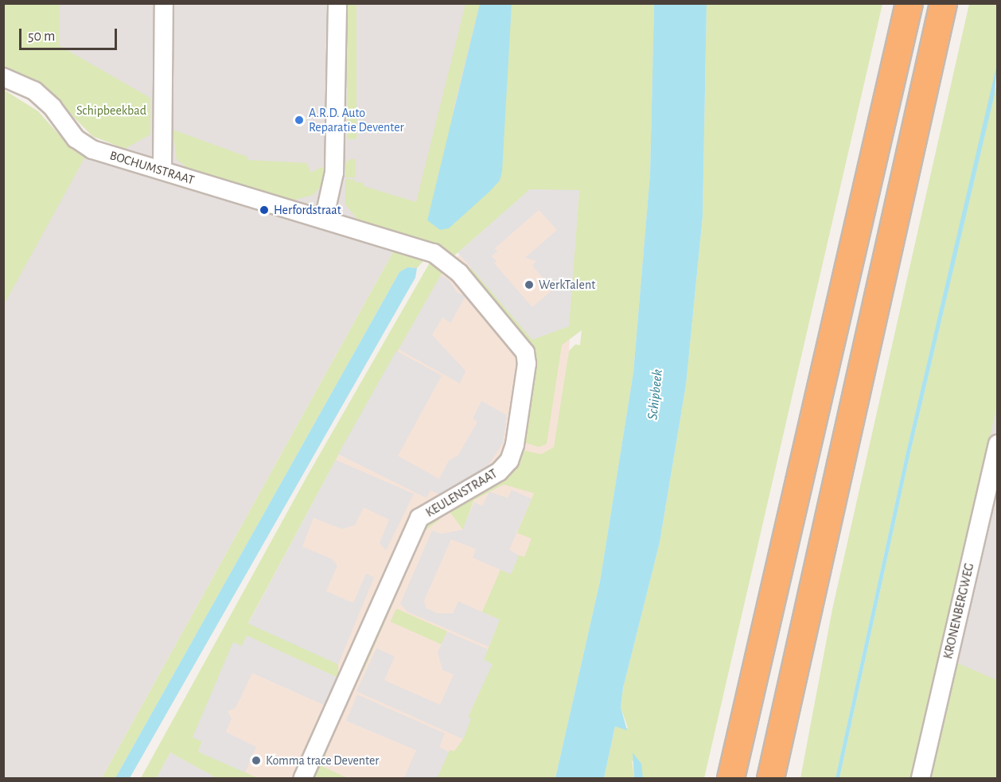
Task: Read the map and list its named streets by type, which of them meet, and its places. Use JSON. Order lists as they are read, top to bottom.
{
  "streets": {
    "street": ["BOCHUMSTRAAT", "KEULENSTRAAT", "KRONENBERGWEG"]
  },
  "crossings": [
    ["BOCHUMSTRAAT", "KEULENSTRAAT"]
  ],
  "water": ["Schipbeek"],
  "parks": ["Schipbeekbad"],
  "places": [
    "A.R.D. Auto Reparatie Deventer",
    "Herfordstraat",
    "WerkTalent",
    "Komma trace Deventer"
  ],
  "scale_bar": "50 m"
}
